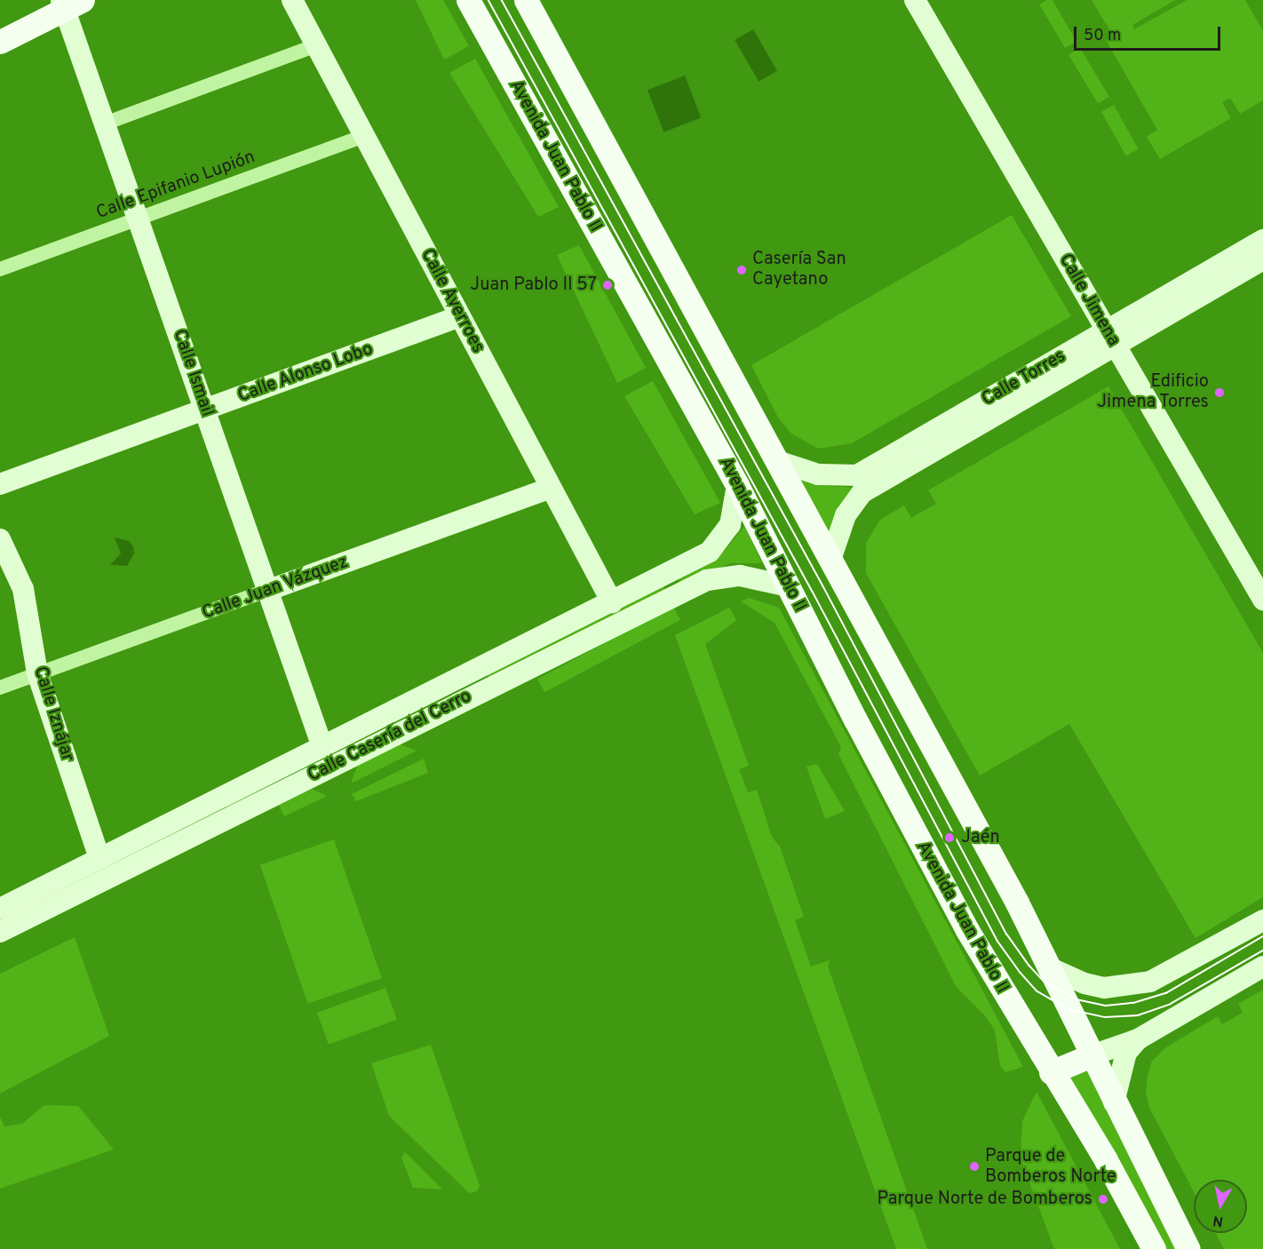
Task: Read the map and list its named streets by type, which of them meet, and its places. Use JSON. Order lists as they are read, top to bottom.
{
  "streets": {
    "main road": ["Avenida Juan Pablo II"],
    "street": [
      "Calle Epifanio Lupión",
      "Calle Jimena",
      "Calle Averroes",
      "Calle Ismail",
      "Calle Alonso Lobo",
      "Calle Torres",
      "Calle Juan Vázquez",
      "Calle Iznájar",
      "Calle Casería del Cerro"
    ]
  },
  "crossings": [
    ["Avenida Juan Pablo II", "Calle Casería del Cerro"],
    ["Calle Epifanio Lupión", "Calle Averroes"],
    ["Calle Epifanio Lupión", "Calle Ismail"],
    ["Calle Jimena", "Calle Torres"],
    ["Calle Averroes", "Calle Alonso Lobo"],
    ["Calle Averroes", "Calle Juan Vázquez"],
    ["Calle Averroes", "Calle Casería del Cerro"],
    ["Calle Ismail", "Calle Alonso Lobo"],
    ["Calle Ismail", "Calle Juan Vázquez"],
    ["Calle Ismail", "Calle Casería del Cerro"],
    ["Calle Juan Vázquez", "Calle Iznájar"],
    ["Calle Iznájar", "Calle Casería del Cerro"]
  ],
  "places": [
    "Casería San Cayetano",
    "Juan Pablo II 57",
    "Edificio Jimena Torres",
    "Jaén",
    "Parque de Bomberos Norte",
    "Parque Norte de Bomberos"
  ],
  "scale_bar": "50 m",
  "north": "bottom"
}
